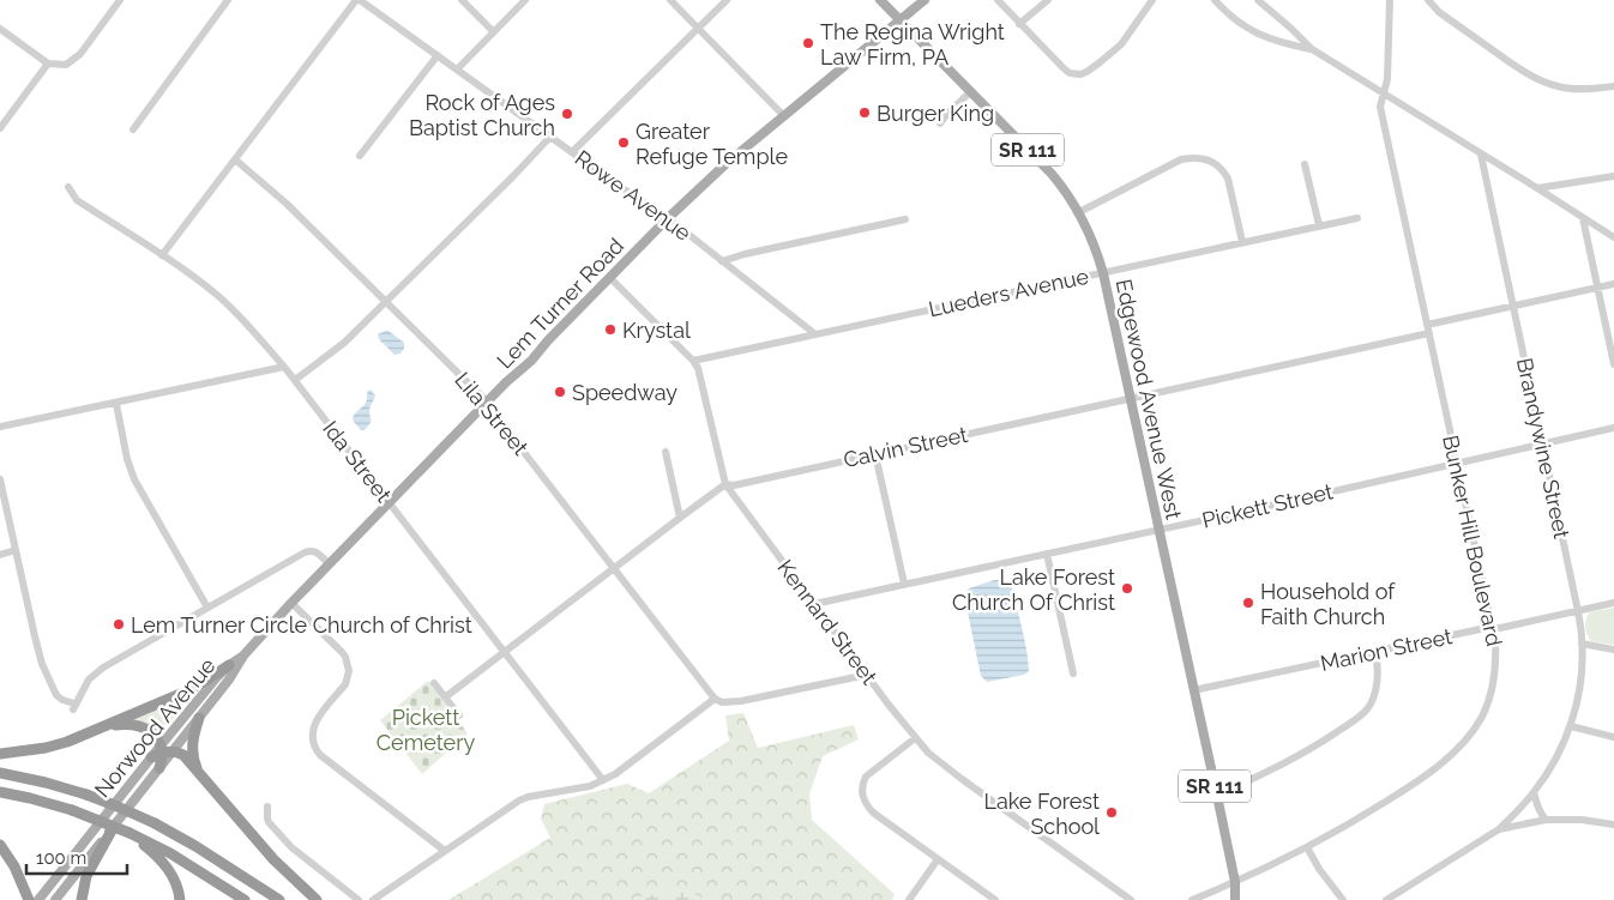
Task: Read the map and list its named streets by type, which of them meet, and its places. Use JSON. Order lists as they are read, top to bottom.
{
  "streets": {
    "main road": [
      "SR 111",
      "Lem Turner Road",
      "Edgewood Avenue West",
      "Norwood Avenue"
    ],
    "street": [
      "Rowe Avenue",
      "Lueders Avenue",
      "Lila Street",
      "Calvin Street",
      "Brandywine Street",
      "Ida Street",
      "Pickett Street",
      "Bunker Hill Boulevard",
      "Kennard Street",
      "Marion Street"
    ]
  },
  "crossings": [
    ["Rowe Avenue", "Lueders Avenue"],
    ["Rowe Avenue", "Lem Turner Road"],
    ["Lueders Avenue", "Edgewood Avenue West"],
    ["Lueders Avenue", "Kennard Street"],
    ["Lem Turner Road", "Edgewood Avenue West"],
    ["Lem Turner Road", "Lila Street"],
    ["Lem Turner Road", "Ida Street"],
    ["Lem Turner Road", "Kennard Street"],
    ["Lem Turner Road", "Norwood Avenue"],
    ["Edgewood Avenue West", "Calvin Street"],
    ["Edgewood Avenue West", "Pickett Street"],
    ["Edgewood Avenue West", "Bunker Hill Boulevard"],
    ["Edgewood Avenue West", "Marion Street"],
    ["Lila Street", "Calvin Street"],
    ["Calvin Street", "Ida Street"],
    ["Calvin Street", "Bunker Hill Boulevard"],
    ["Calvin Street", "Kennard Street"],
    ["Brandywine Street", "Pickett Street"],
    ["Brandywine Street", "Marion Street"],
    ["Pickett Street", "Bunker Hill Boulevard"],
    ["Pickett Street", "Kennard Street"],
    ["Bunker Hill Boulevard", "Marion Street"]
  ],
  "parks": ["Pickett Cemetery"],
  "places": [
    "The Regina Wright Law Firm, PA",
    "Burger King",
    "Rock of Ages Baptist Church",
    "Greater Refuge Temple",
    "Krystal",
    "Speedway",
    "Lake Forest Church Of Christ",
    "Household of Faith Church",
    "Lem Turner Circle Church of Christ",
    "Lake Forest School"
  ],
  "scale_bar": "100 m"
}
